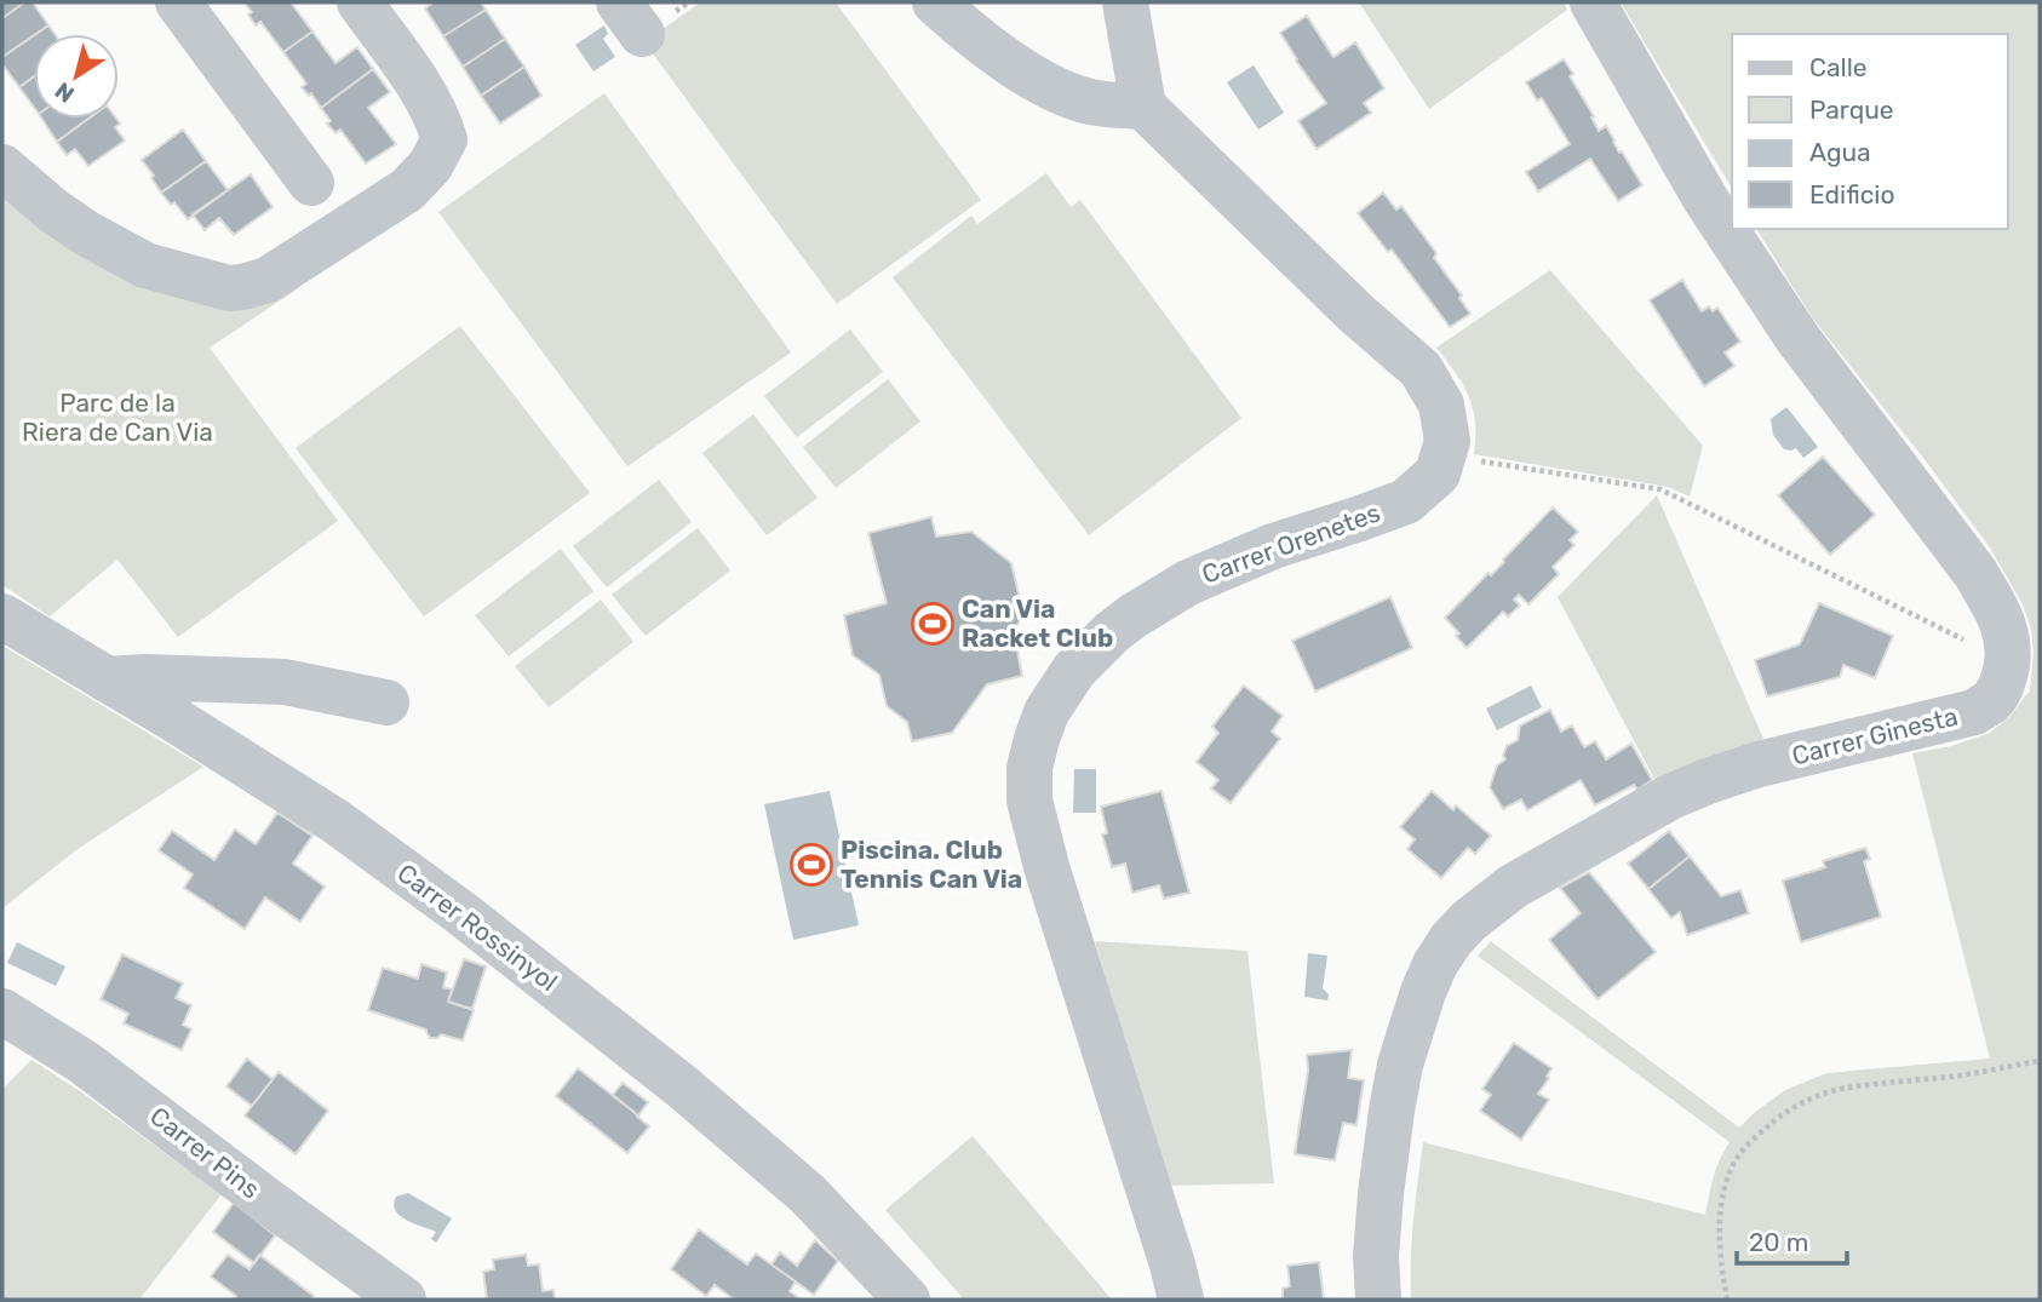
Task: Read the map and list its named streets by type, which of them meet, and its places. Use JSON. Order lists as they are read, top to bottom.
{
  "streets": {
    "street": [
      "Carrer Orenetes",
      "Carrer Ginesta",
      "Carrer Rossinyol",
      "Carrer Pins"
    ]
  },
  "parks": ["Parc de la Riera de Can Via"],
  "places": {
    "sports": ["Can Via Racket Club", "Piscina. Club Tennis Can Via"]
  },
  "legend": [
    "Calle",
    "Parque",
    "Agua",
    "Edificio"
  ],
  "scale_bar": "20 m",
  "north": "bottom left"
}
